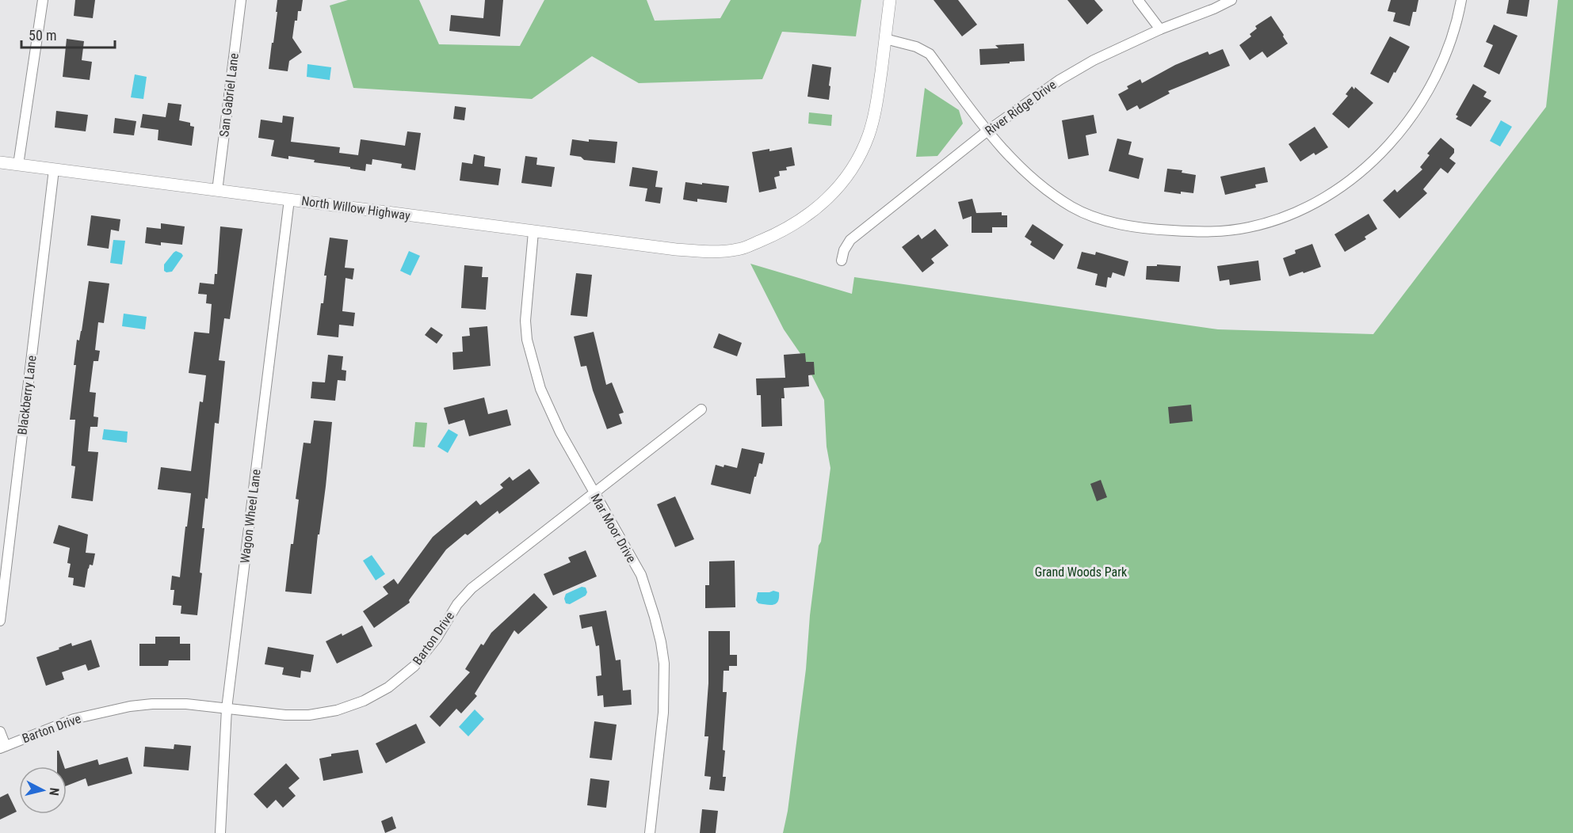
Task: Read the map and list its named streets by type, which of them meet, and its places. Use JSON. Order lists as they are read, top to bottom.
{
  "streets": {
    "street": [
      "San Gabriel Lane",
      "River Ridge Drive",
      "North Willow Highway",
      "Blackberry Lane",
      "Wagon Wheel Lane",
      "Mar Moor Drive",
      "Barton Drive"
    ]
  },
  "crossings": [
    ["San Gabriel Lane", "North Willow Highway"],
    ["North Willow Highway", "Blackberry Lane"],
    ["North Willow Highway", "Wagon Wheel Lane"],
    ["North Willow Highway", "Mar Moor Drive"],
    ["Wagon Wheel Lane", "Barton Drive"],
    ["Mar Moor Drive", "Barton Drive"]
  ],
  "parks": ["Grand Woods Park"],
  "scale_bar": "50 m",
  "north": "right"
}
